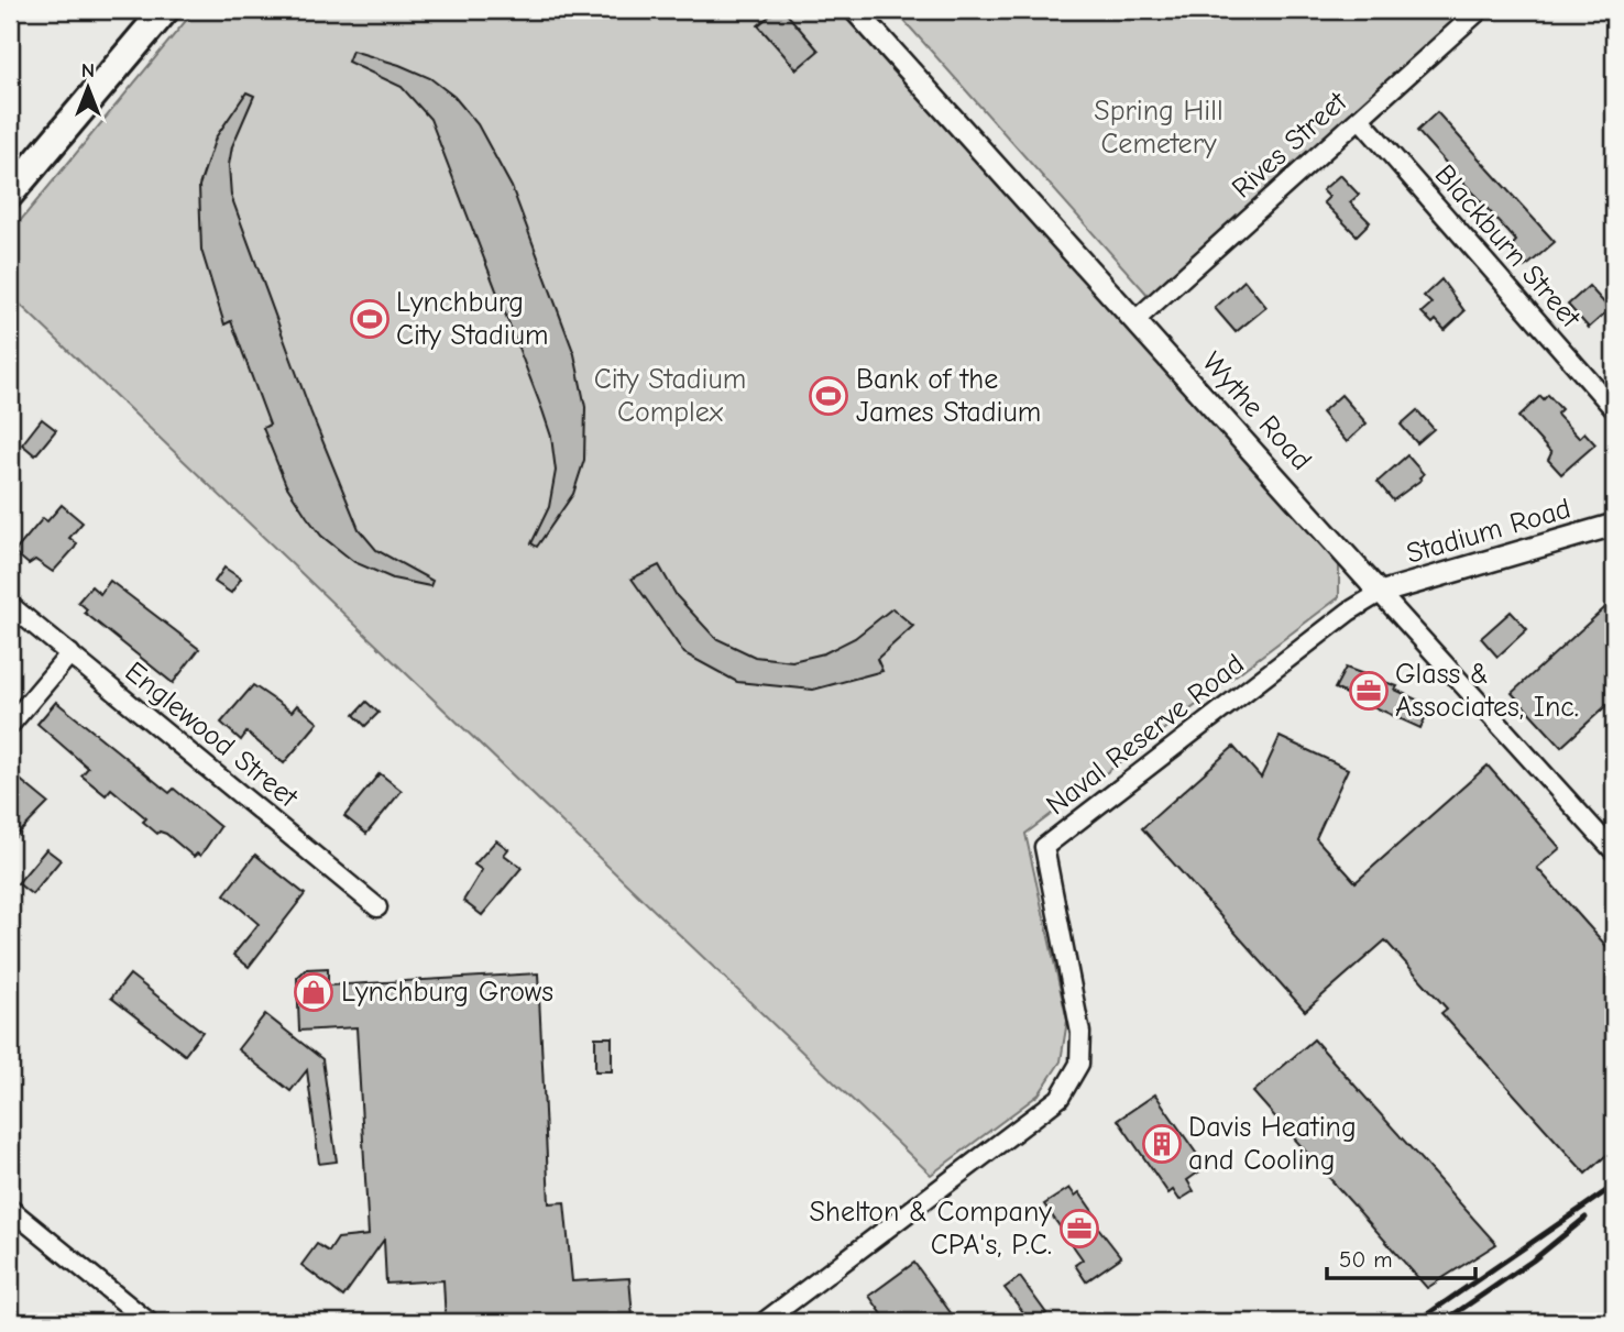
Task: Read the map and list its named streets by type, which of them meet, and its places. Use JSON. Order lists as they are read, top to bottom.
{
  "streets": {
    "street": [
      "Rives Street",
      "Blackburn Street",
      "Wythe Road",
      "Stadium Road",
      "Englewood Street",
      "Naval Reserve Road"
    ]
  },
  "crossings": [
    ["Rives Street", "Blackburn Street"],
    ["Rives Street", "Wythe Road"],
    ["Wythe Road", "Stadium Road"],
    ["Wythe Road", "Naval Reserve Road"],
    ["Stadium Road", "Naval Reserve Road"]
  ],
  "parks": ["Spring Hill Cemetery", "City Stadium Complex"],
  "places": {
    "sports": ["Lynchburg City Stadium", "Bank of the James Stadium"],
    "office": ["Glass & Associates, Inc.", "Shelton & Company CPA's, P.C."],
    "shop": ["Lynchburg Grows"],
    "building": ["Davis Heating and Cooling"]
  },
  "scale_bar": "50 m",
  "north": "top"
}
